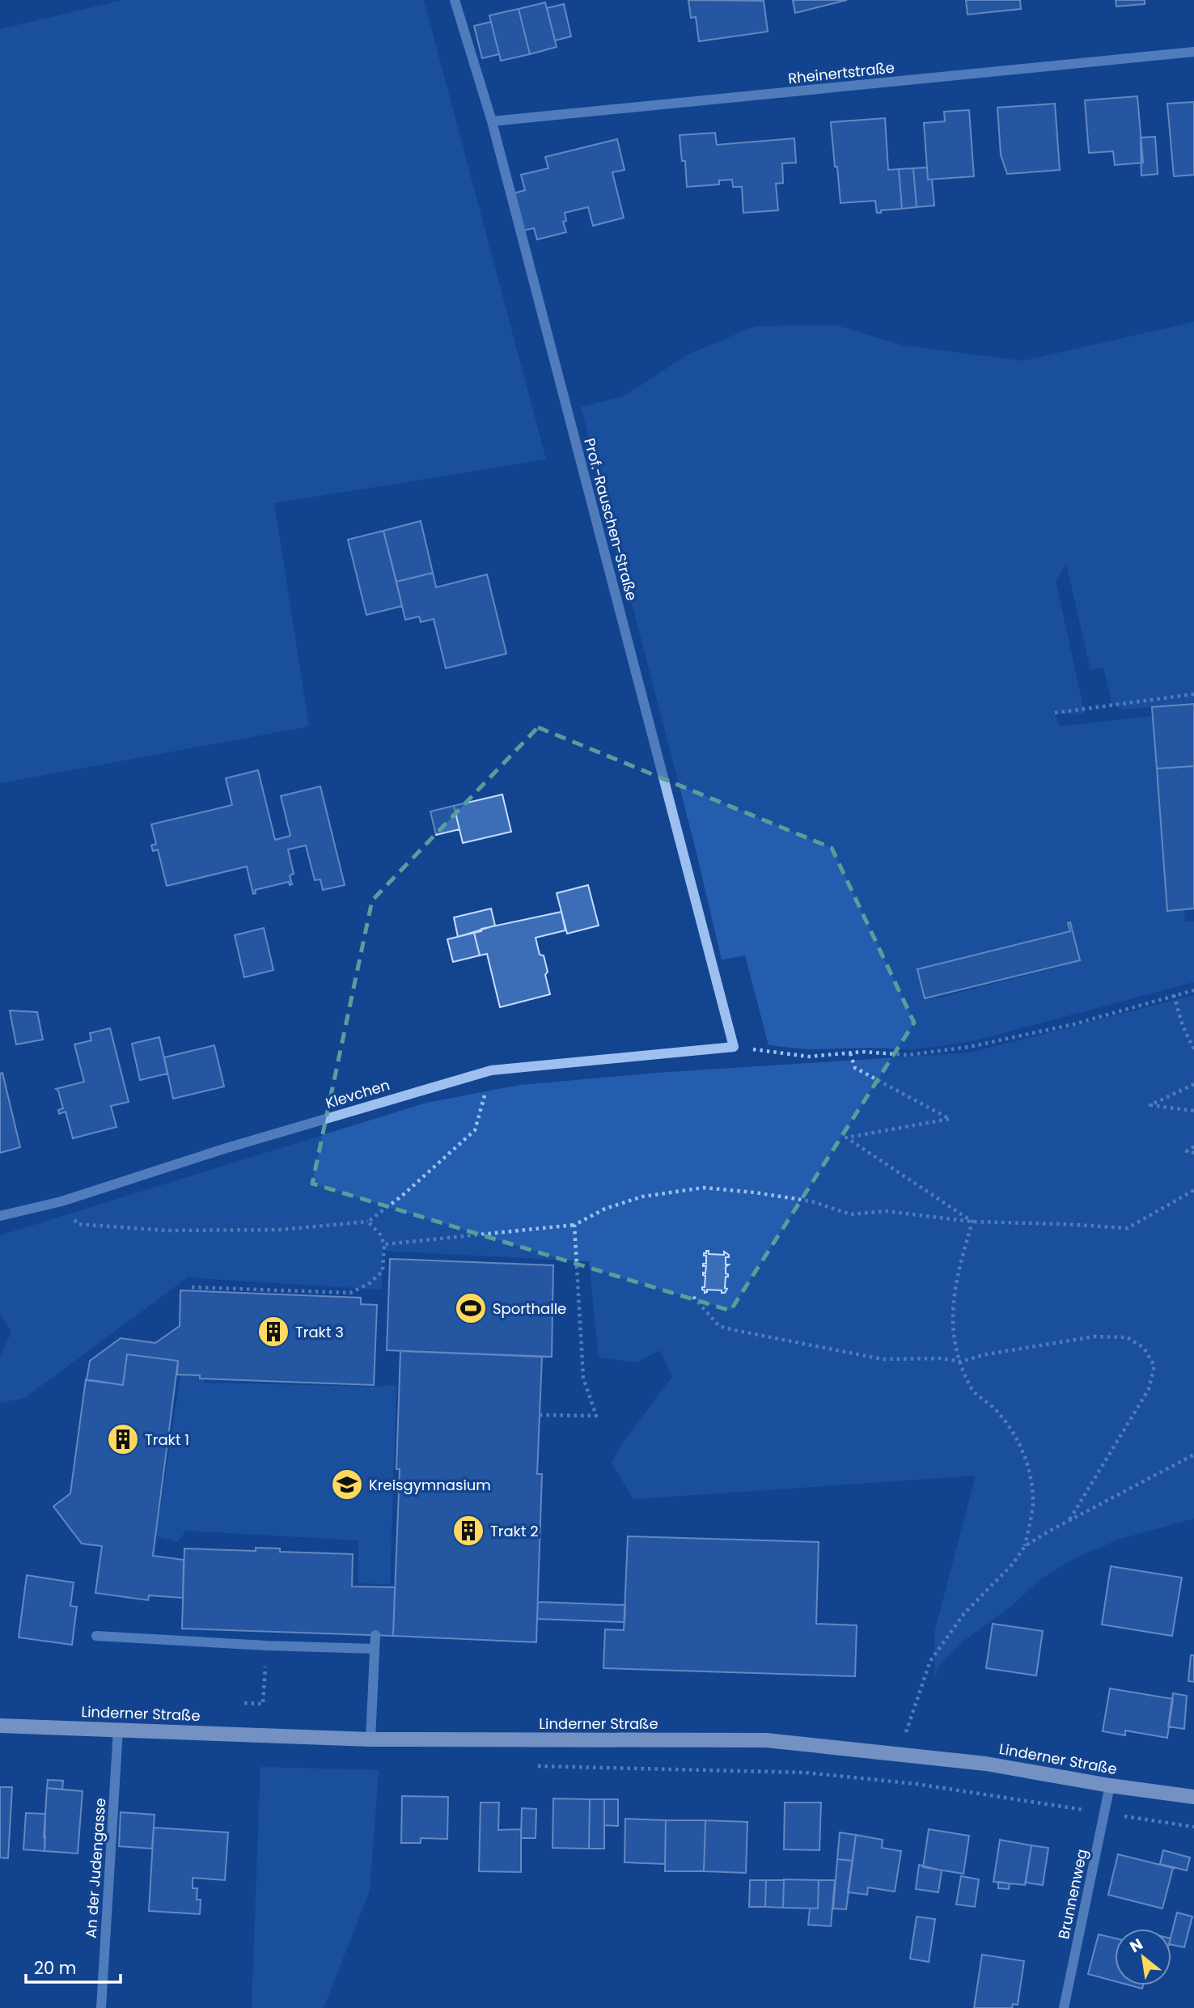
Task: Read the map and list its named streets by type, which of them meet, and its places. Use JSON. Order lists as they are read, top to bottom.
{
  "streets": {
    "main road": ["Linderner Straße"],
    "street": [
      "Rheinertstraße",
      "Prof.-Rauschen-Straße",
      "Klevchen",
      "An der Judengasse",
      "Brunnenweg"
    ]
  },
  "crossings": [
    ["Rheinertstraße", "Prof.-Rauschen-Straße"],
    ["Prof.-Rauschen-Straße", "Klevchen"],
    ["Linderner Straße", "An der Judengasse"],
    ["Linderner Straße", "Brunnenweg"]
  ],
  "places": {
    "sports": ["Sporthalle"],
    "building": ["Trakt 3", "Trakt 1", "Trakt 2"],
    "school or university": ["Kreisgymnasium"]
  },
  "scale_bar": "20 m",
  "north": "top left"
}
